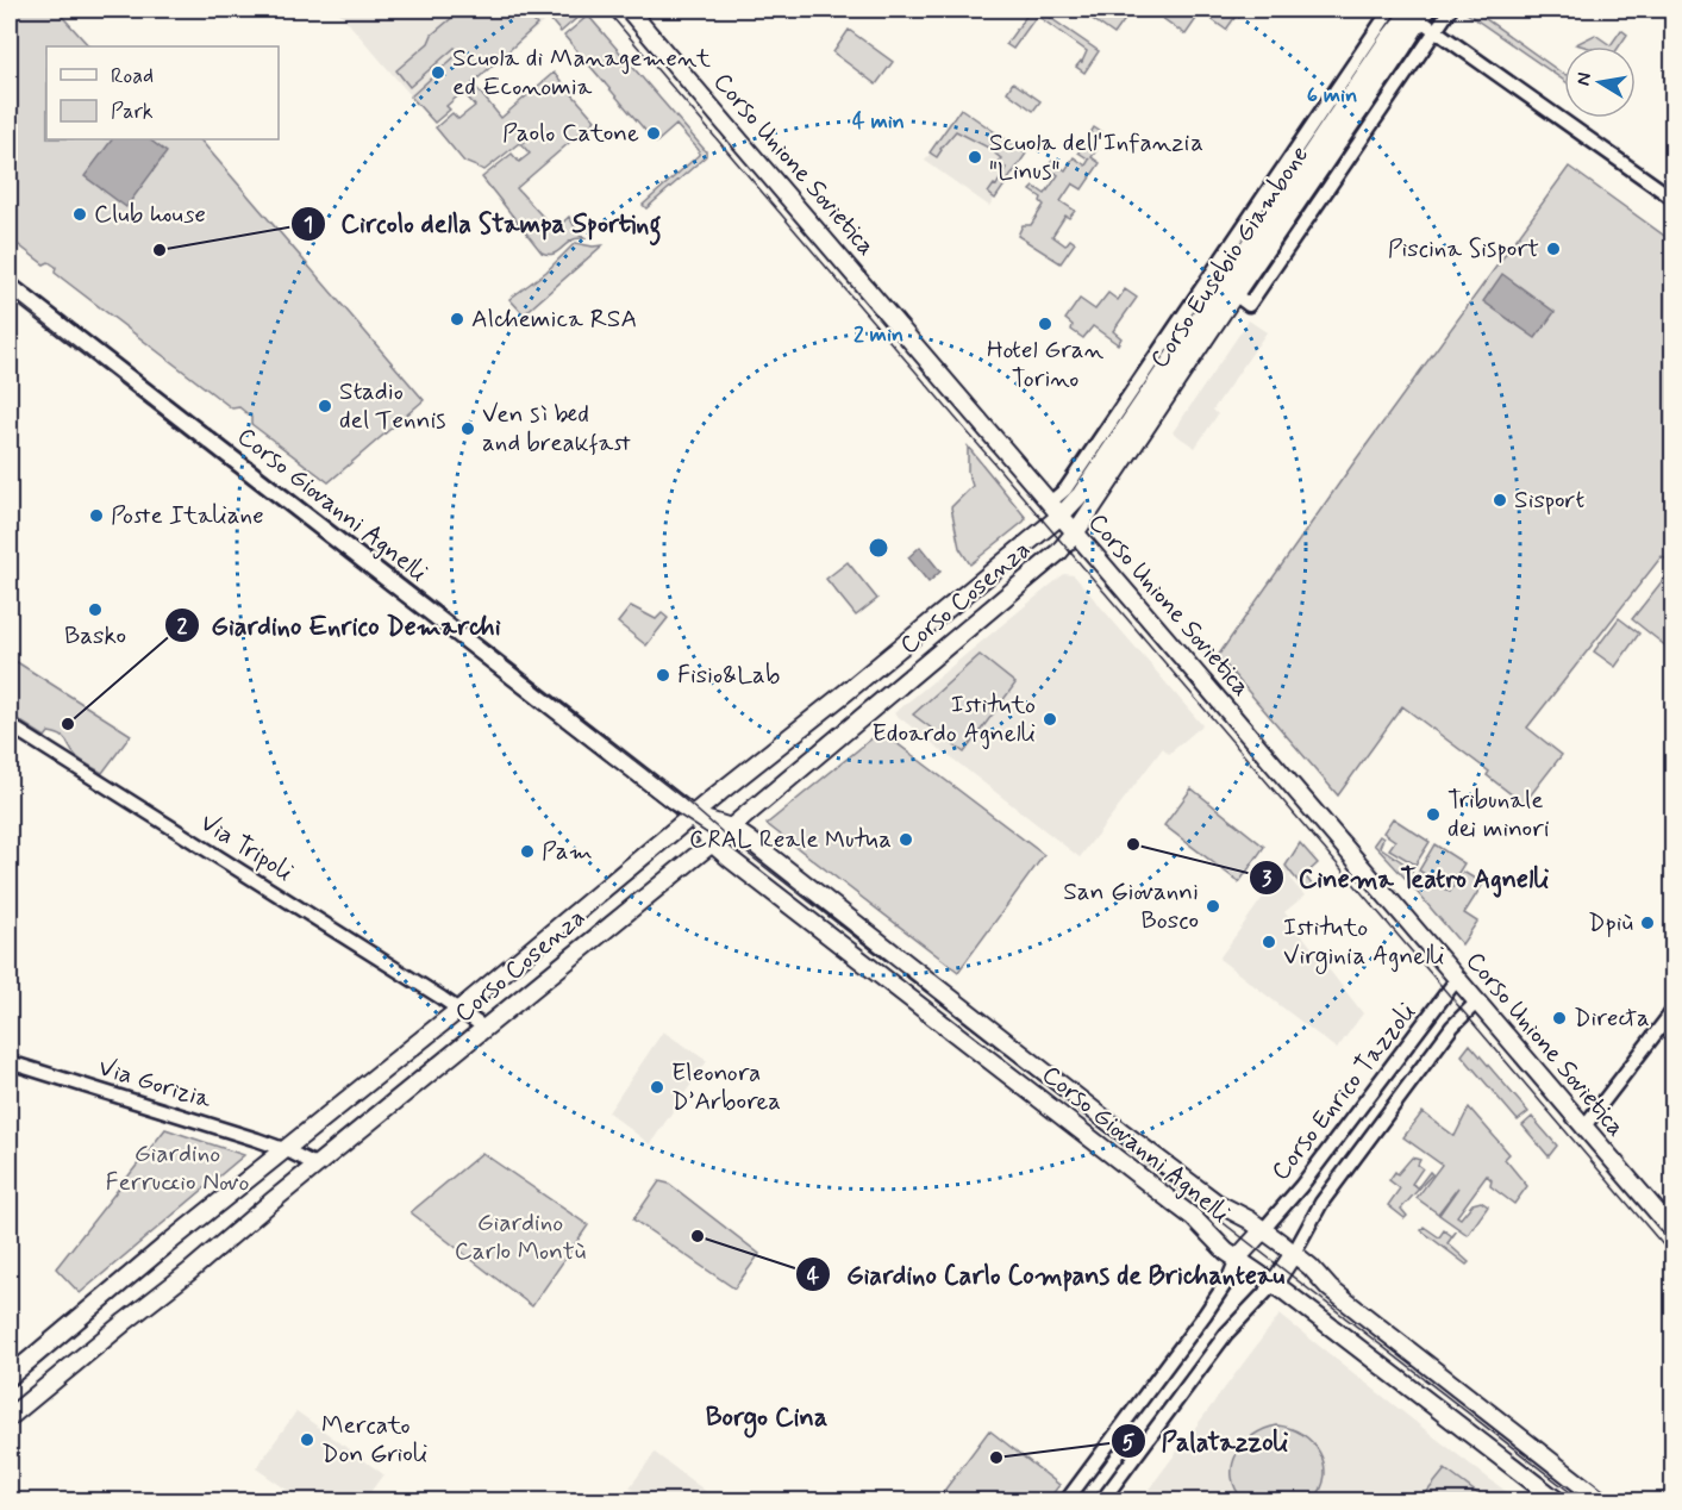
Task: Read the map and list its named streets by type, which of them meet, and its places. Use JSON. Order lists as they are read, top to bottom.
{
  "streets": {
    "main road": [
      "Corso Unione Sovietica",
      "Corso Eusebio Giambone",
      "Corso Giovanni Agnelli",
      "Corso Cosenza"
    ],
    "street": ["Via Tripoli", "Via Gorizia", "Corso Enrico Tazzoli"]
  },
  "crossings": [
    ["Corso Unione Sovietica", "Corso Eusebio Giambone"],
    ["Corso Unione Sovietica", "Corso Cosenza"],
    ["Corso Unione Sovietica", "Corso Enrico Tazzoli"],
    ["Corso Eusebio Giambone", "Corso Cosenza"],
    ["Corso Giovanni Agnelli", "Corso Cosenza"],
    ["Corso Giovanni Agnelli", "Corso Enrico Tazzoli"],
    ["Corso Cosenza", "Via Tripoli"],
    ["Corso Cosenza", "Via Gorizia"]
  ],
  "districts": ["Borgo Cina"],
  "parks": ["Giardino Ferruccio Novo", "Giardino Carlo Montù"],
  "places": [
    "Scuola di Management ed Economia",
    "Paolo Catone",
    "Scuola dell'Infanzia \"Linus\"",
    "Club house",
    "Piscina Sisport",
    "Circolo della Stampa Sporting",
    "Alchemica RSA",
    "Hotel Gran Torino",
    "Stadio del Tennis",
    "Ven sì bed and breakfast",
    "Sisport",
    "Poste Italiane",
    "Basko",
    "Fisio&Lab",
    "Istituto Edoardo Agnelli",
    "Giardino Enrico Demarchi",
    "Tribunale dei minori",
    "CRAL Reale Mutua",
    "Cinema Teatro Agnelli",
    "Pam",
    "San Giovanni Bosco",
    "Dpiù",
    "Istituto Virginia Agnelli",
    "Directa",
    "Eleonora D’Arborea",
    "Giardino Carlo Compans de Brichanteau",
    "Mercato Don Grioli",
    "Palatazzoli"
  ],
  "legend": ["Road", "Park"],
  "north": "left",
  "rings": ["6 min", "4 min", "2 min"]
}
